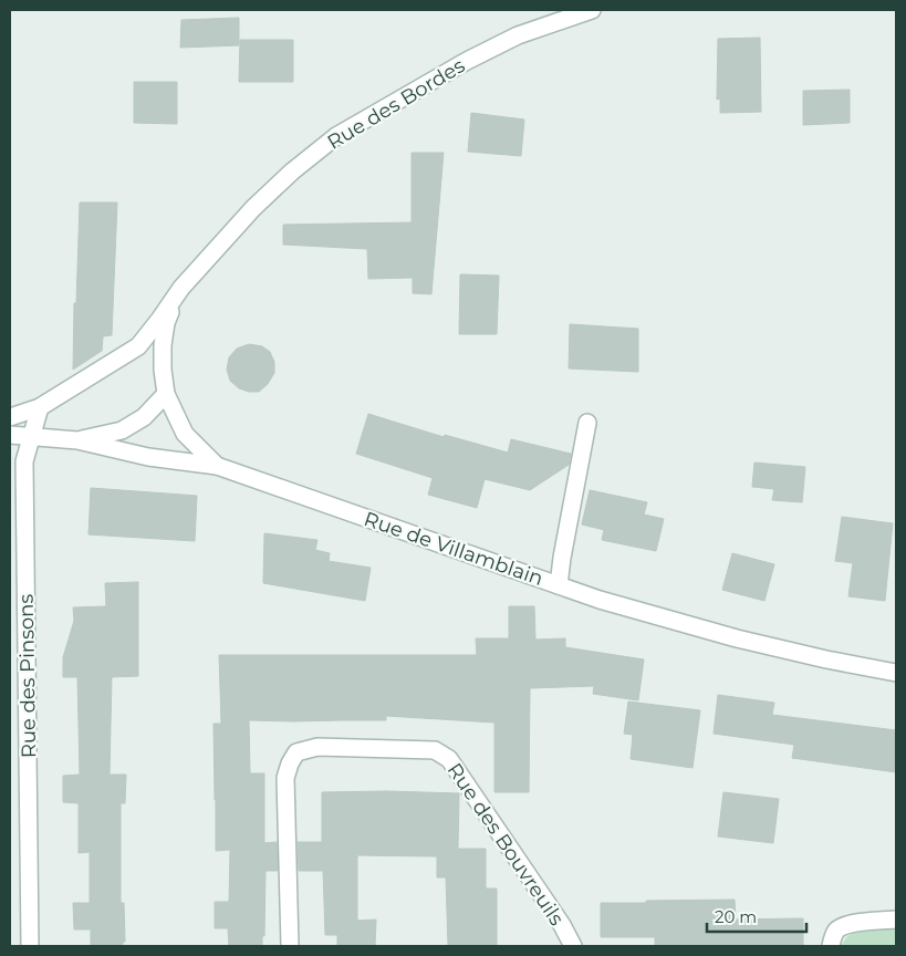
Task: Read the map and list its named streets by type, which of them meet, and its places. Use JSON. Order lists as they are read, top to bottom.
{
  "streets": {
    "street": [
      "Rue des Bordes",
      "Rue de Villamblain",
      "Rue des Pinsons",
      "Rue des Bouvreuils"
    ]
  },
  "crossings": [
    ["Rue des Bordes", "Rue de Villamblain"],
    ["Rue des Bordes", "Rue des Pinsons"],
    ["Rue de Villamblain", "Rue des Pinsons"]
  ],
  "scale_bar": "20 m"
}
